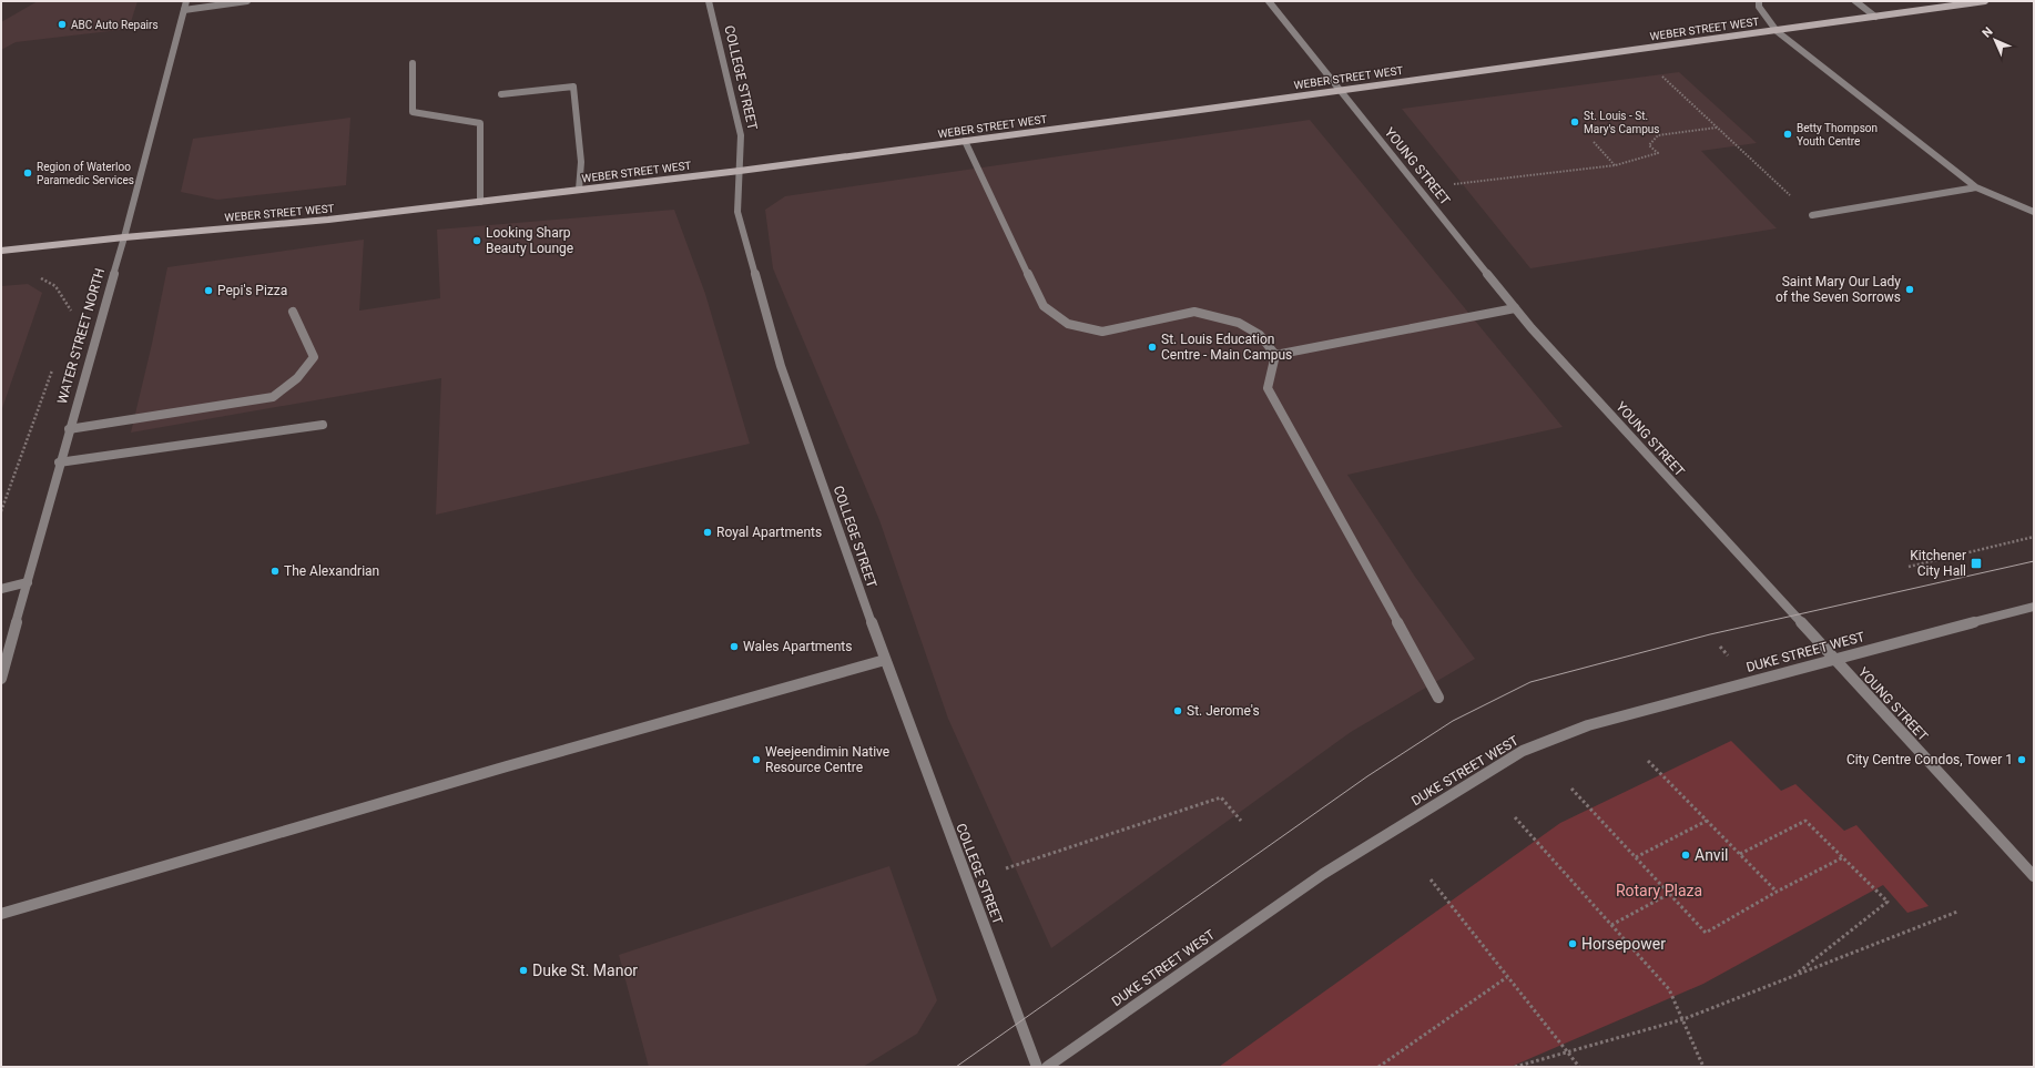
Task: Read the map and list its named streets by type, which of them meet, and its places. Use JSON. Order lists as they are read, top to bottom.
{
  "streets": {
    "main road": ["WEBER STREET WEST"],
    "street": [
      "COLLEGE STREET",
      "YOUNG STREET",
      "WATER STREET NORTH",
      "DUKE STREET WEST"
    ]
  },
  "crossings": [
    ["WEBER STREET WEST", "COLLEGE STREET"],
    ["WEBER STREET WEST", "YOUNG STREET"],
    ["WEBER STREET WEST", "WATER STREET NORTH"],
    ["YOUNG STREET", "DUKE STREET WEST"]
  ],
  "parks": ["Rotary Plaza"],
  "places": {
    "other": [
      "ABC Auto Repairs",
      "St. Louis - St. Mary's Campus",
      "Betty Thompson Youth Centre",
      "Region of Waterloo Paramedic Services",
      "Looking Sharp Beauty Lounge",
      "Saint Mary Our Lady of the Seven Sorrows",
      "Pepi's Pizza",
      "St. Louis Education Centre - Main Campus",
      "Royal Apartments",
      "The Alexandrian",
      "Wales Apartments",
      "St. Jerome's",
      "Weejeendimin Native Resource Centre",
      "City Centre Condos, Tower 1",
      "Anvil",
      "Horsepower",
      "Duke St. Manor"
    ],
    "transit": ["Kitchener City Hall"]
  },
  "north": "top left"
}
